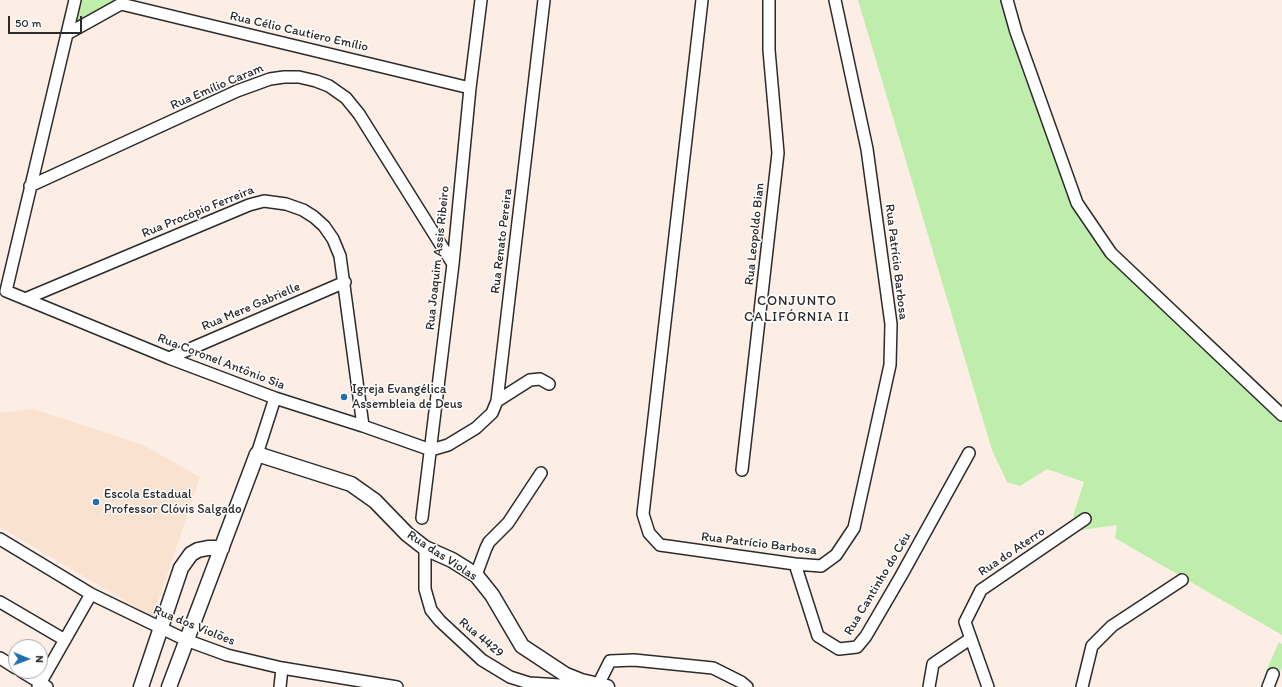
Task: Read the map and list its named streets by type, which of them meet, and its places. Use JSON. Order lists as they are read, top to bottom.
{
  "streets": {
    "street": [
      "Rua Célio Cautiero Emílio",
      "Rua Emílio Caram",
      "Rua Procópio Ferreira",
      "Rua Leopoldo Bian",
      "Rua Renato Pereira",
      "Rua Joaquim Assis Ribeiro",
      "Rua Patrício Barbosa",
      "Rua Mere Gabrielle",
      "Rua Coronel Antônio Sia",
      "Rua do Aterro",
      "Rua das Violas",
      "Rua Cantinho do Céu",
      "Rua dos Violões",
      "Rua 4429"
    ]
  },
  "crossings": [
    ["Rua Célio Cautiero Emílio", "Rua Joaquim Assis Ribeiro"],
    ["Rua Emílio Caram", "Rua Joaquim Assis Ribeiro"],
    ["Rua Emílio Caram", "Rua Coronel Antônio Sia"],
    ["Rua Procópio Ferreira", "Rua Mere Gabrielle"],
    ["Rua Procópio Ferreira", "Rua Coronel Antônio Sia"],
    ["Rua Renato Pereira", "Rua Joaquim Assis Ribeiro"],
    ["Rua Renato Pereira", "Rua Coronel Antônio Sia"],
    ["Rua Joaquim Assis Ribeiro", "Rua Coronel Antônio Sia"],
    ["Rua Patrício Barbosa", "Rua Cantinho do Céu"],
    ["Rua Mere Gabrielle", "Rua Coronel Antônio Sia"],
    ["Rua das Violas", "Rua 4429"]
  ],
  "districts": ["CONJUNTO CALIFÓRNIA II"],
  "places": ["Igreja Evangélica Assembleia de Deus", "Escola Estadual Professor Clóvis Salgado"],
  "scale_bar": "50 m",
  "north": "right"
}
